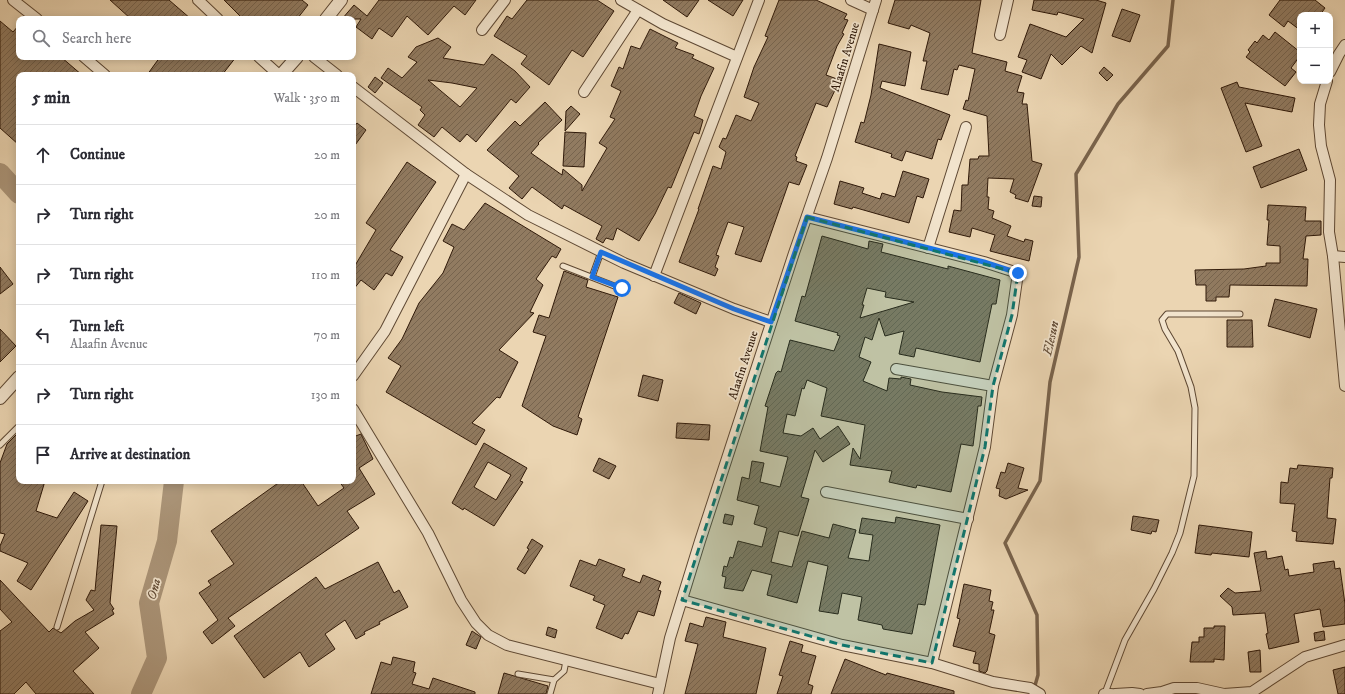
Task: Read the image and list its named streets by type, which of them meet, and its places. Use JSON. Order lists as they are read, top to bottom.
{
  "streets": {
    "street": ["Alaafin Avenue"]
  },
  "water": ["Elesun", "Ona"],
  "page": {
    "map_buttons": ["+", "−"],
    "search": "Search here",
    "heading": ["5 min", "Walk · 350 m"],
    "list": [
      ["Continue", "20 m"],
      ["Turn right", "20 m"],
      ["Turn right", "110 m"],
      ["Turn left", "Alaafin Avenue", "70 m"],
      ["Turn right", "130 m"],
      "Arrive at destination"
    ]
  }
}
